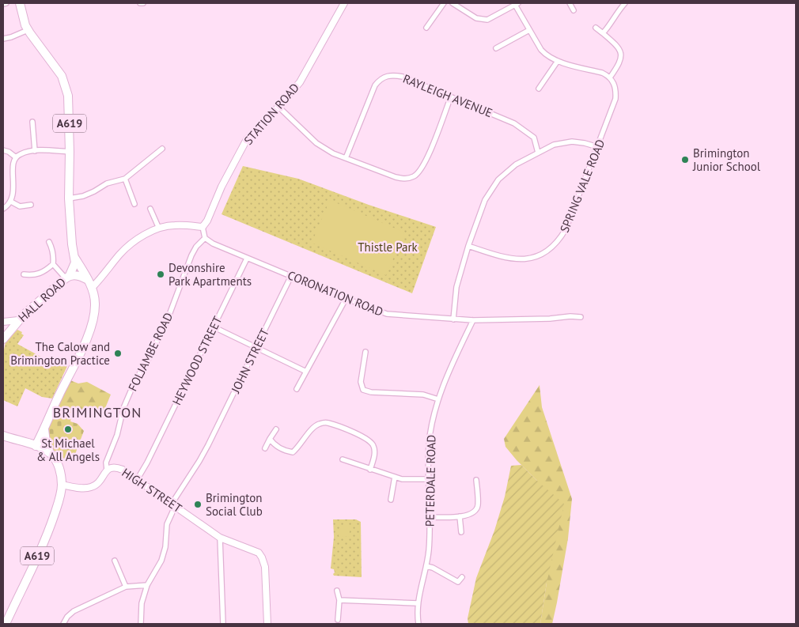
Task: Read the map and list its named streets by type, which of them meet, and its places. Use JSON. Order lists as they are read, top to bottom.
{
  "streets": {
    "highway": ["A619", "HALL ROAD"],
    "main road": ["STATION ROAD", "HIGH STREET"],
    "street": [
      "RAYLEIGH AVENUE",
      "SPRING VALE ROAD",
      "CORONATION ROAD",
      "FOLJAMBE ROAD",
      "HEYWOOD STREET",
      "JOHN STREET",
      "PETERDALE ROAD"
    ]
  },
  "crossings": [
    ["A619", "HALL ROAD"],
    ["A619", "HIGH STREET"],
    ["CORONATION ROAD", "FOLJAMBE ROAD"],
    ["CORONATION ROAD", "HEYWOOD STREET"],
    ["CORONATION ROAD", "JOHN STREET"],
    ["CORONATION ROAD", "PETERDALE ROAD"],
    ["FOLJAMBE ROAD", "HIGH STREET"],
    ["HEYWOOD STREET", "HIGH STREET"],
    ["JOHN STREET", "HIGH STREET"]
  ],
  "districts": ["BRIMINGTON"],
  "parks": ["Thistle Park"],
  "places": [
    "Brimington Junior School",
    "Devonshire Park Apartments",
    "The Calow and Brimington Practice",
    "St Michael & All Angels",
    "Brimington Social Club"
  ]
}
